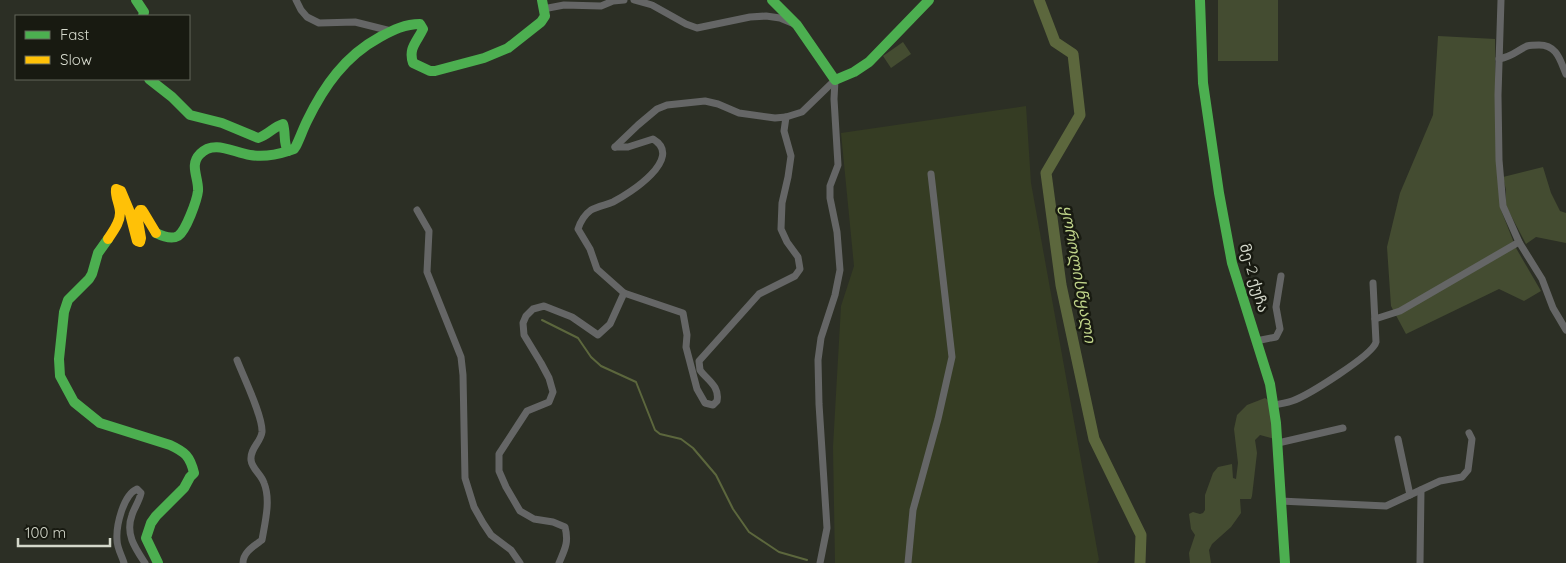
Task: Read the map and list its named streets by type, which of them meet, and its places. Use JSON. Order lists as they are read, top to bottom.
{
  "streets": {
    "street": ["მე-2 ქუჩა"]
  },
  "water": ["ყოროლისწყალი"],
  "legend": ["Fast", "Slow"],
  "scale_bar": "100 m"
}
